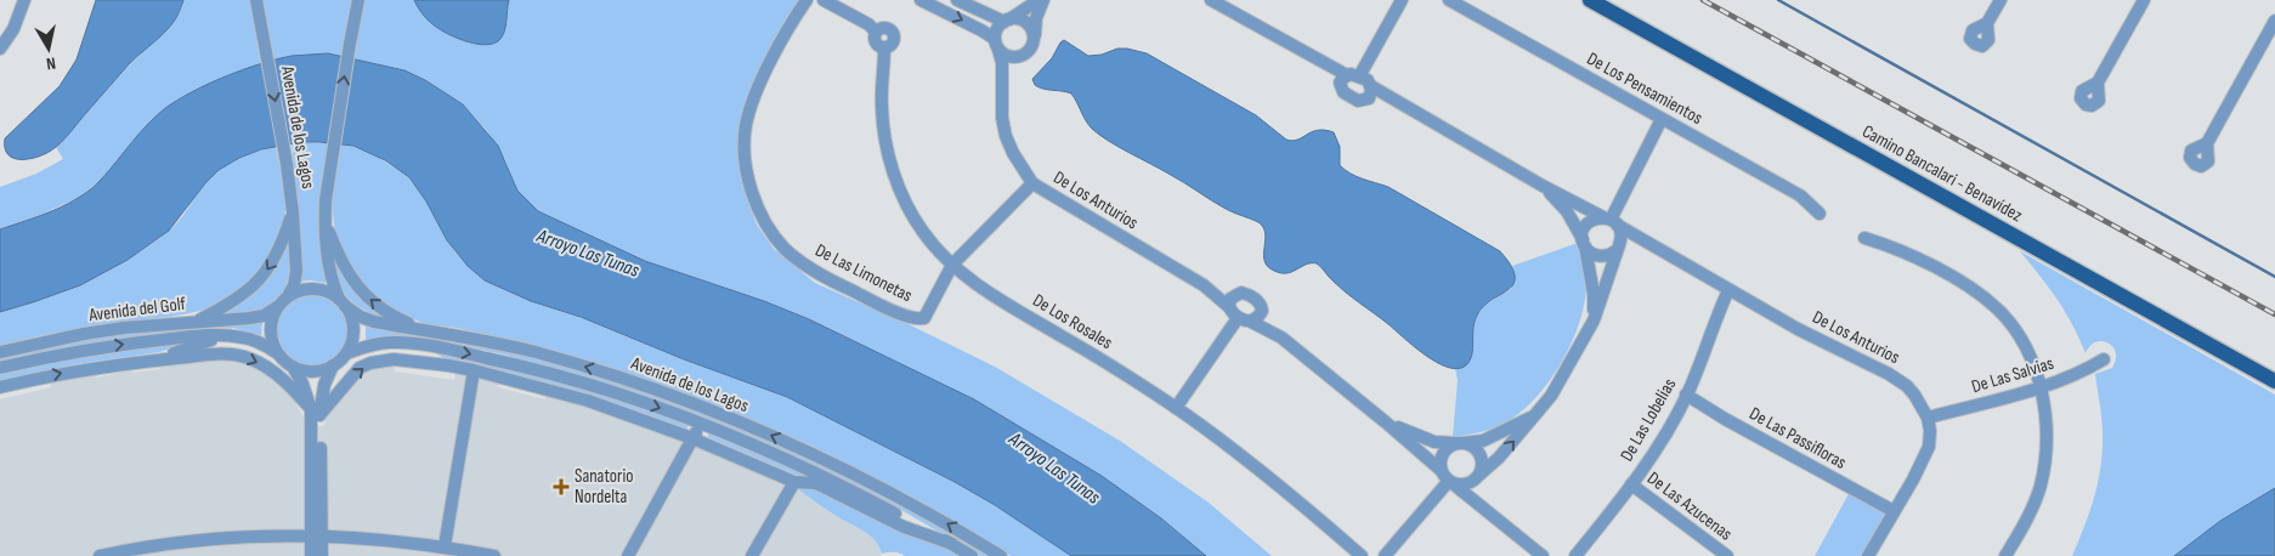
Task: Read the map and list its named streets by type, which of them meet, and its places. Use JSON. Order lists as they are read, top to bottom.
{
  "streets": {
    "main road": ["Camino Bancalari - Benavídez"],
    "street": [
      "De Los Pensamientos",
      "Avenida de los Lagos",
      "De Los Anturios",
      "De Las Limonetas",
      "Avenida del Golf",
      "De Los Rosales",
      "De Las Salvias",
      "De Las Lobelias",
      "De Las Passifloras",
      "De Las Azucenas"
    ]
  },
  "crossings": [
    ["Avenida de los Lagos", "Avenida del Golf"],
    ["De Los Anturios", "De Las Salvias"],
    ["De Los Anturios", "De Las Lobelias"],
    ["De Las Limonetas", "De Los Rosales"],
    ["De Las Lobelias", "De Las Passifloras"],
    ["De Las Lobelias", "De Las Azucenas"]
  ],
  "water": ["Arroyo Las Tunas"],
  "places": {
    "health": ["Sanatorio Nordelta"]
  },
  "north": "bottom"
}
